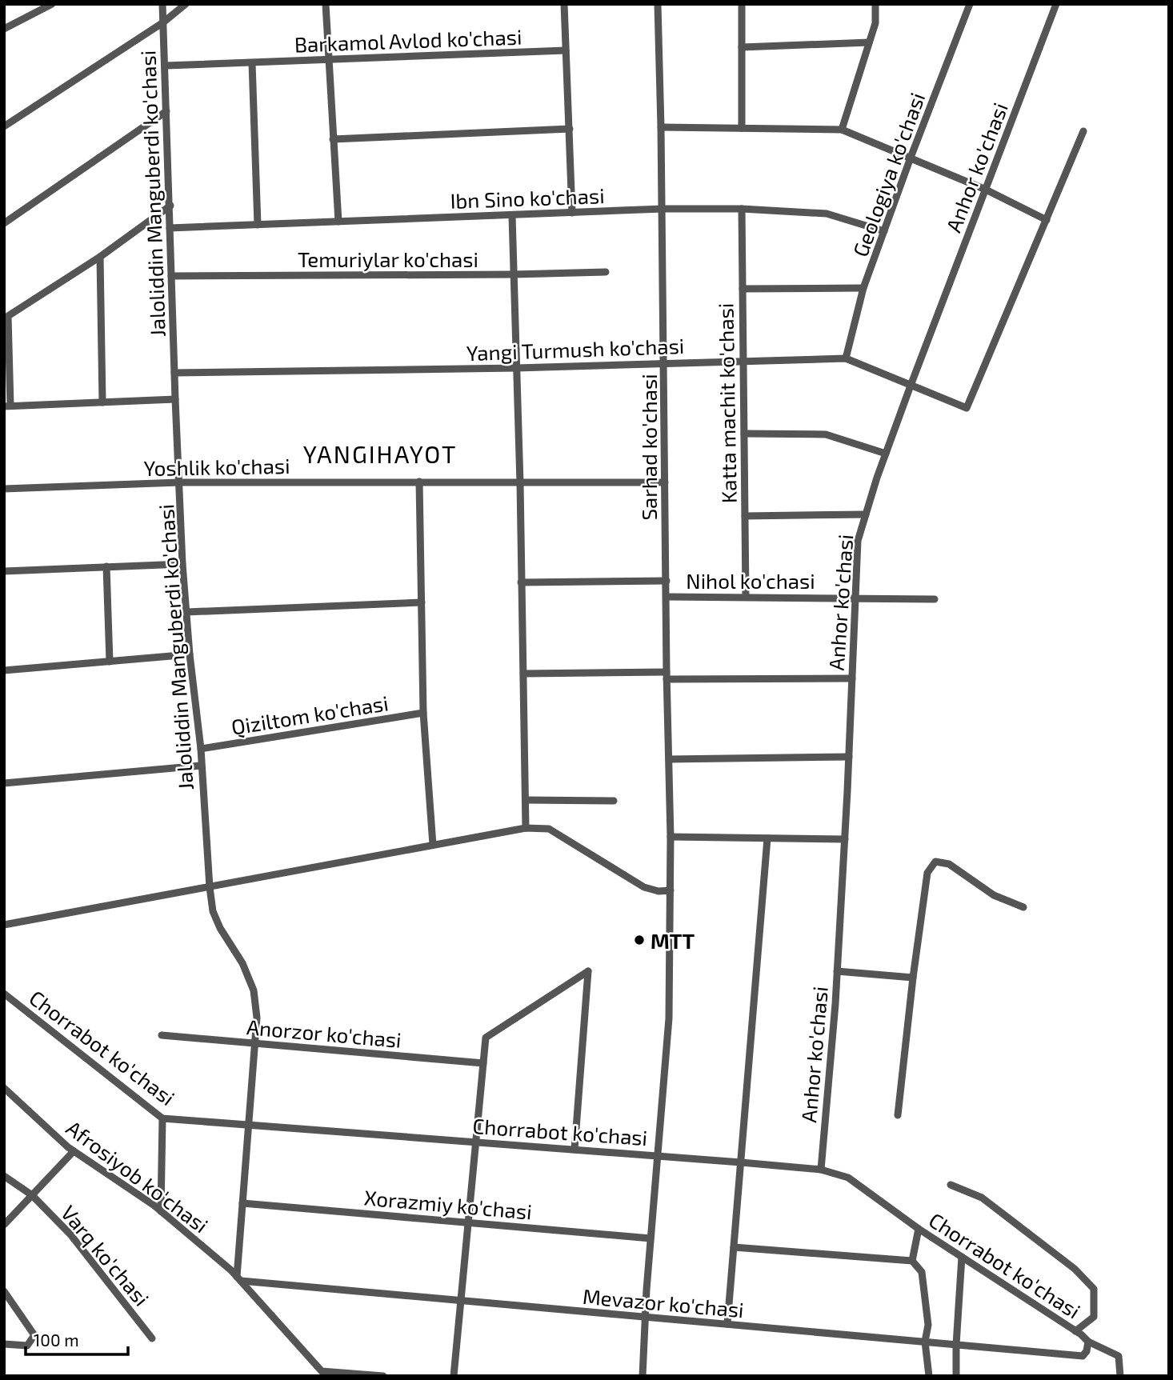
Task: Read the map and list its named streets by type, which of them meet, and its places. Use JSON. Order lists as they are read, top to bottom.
{
  "streets": {
    "street": [
      "Barkamol Avlod ko'chasi",
      "Anhor ko'chasi",
      "Geologiya ko'chasi",
      "Jaloliddin Manguberdi ko'chasi",
      "Ibn Sino ko'chasi",
      "Temuriylar ko'chasi",
      "Yangi Turmush ko'chasi",
      "Katta machit ko'chasi",
      "Sarhad ko'chasi",
      "Yoshlik ko'chasi",
      "Nihol ko'chasi",
      "Qiziltom ko'chasi",
      "Anorzor ko'chasi",
      "Chorrabot ko'chasi",
      "Afrosiyob ko'chasi",
      "Xorazmiy ko'chasi",
      "Varq ko'chasi",
      "Mevazor ko'chasi"
    ]
  },
  "crossings": [
    ["Barkamol Avlod ko'chasi", "Jaloliddin Manguberdi ko'chasi"],
    ["Anhor ko'chasi", "Yangi Turmush ko'chasi"],
    ["Anhor ko'chasi", "Nihol ko'chasi"],
    ["Anhor ko'chasi", "Chorrabot ko'chasi"],
    ["Geologiya ko'chasi", "Ibn Sino ko'chasi"],
    ["Geologiya ko'chasi", "Yangi Turmush ko'chasi"],
    ["Jaloliddin Manguberdi ko'chasi", "Ibn Sino ko'chasi"],
    ["Jaloliddin Manguberdi ko'chasi", "Temuriylar ko'chasi"],
    ["Jaloliddin Manguberdi ko'chasi", "Yangi Turmush ko'chasi"],
    ["Jaloliddin Manguberdi ko'chasi", "Yoshlik ko'chasi"],
    ["Jaloliddin Manguberdi ko'chasi", "Qiziltom ko'chasi"],
    ["Jaloliddin Manguberdi ko'chasi", "Anorzor ko'chasi"],
    ["Jaloliddin Manguberdi ko'chasi", "Chorrabot ko'chasi"],
    ["Jaloliddin Manguberdi ko'chasi", "Afrosiyob ko'chasi"],
    ["Jaloliddin Manguberdi ko'chasi", "Xorazmiy ko'chasi"],
    ["Jaloliddin Manguberdi ko'chasi", "Mevazor ko'chasi"],
    ["Ibn Sino ko'chasi", "Katta machit ko'chasi"],
    ["Ibn Sino ko'chasi", "Sarhad ko'chasi"],
    ["Yangi Turmush ko'chasi", "Katta machit ko'chasi"],
    ["Yangi Turmush ko'chasi", "Sarhad ko'chasi"],
    ["Katta machit ko'chasi", "Nihol ko'chasi"],
    ["Sarhad ko'chasi", "Yoshlik ko'chasi"],
    ["Sarhad ko'chasi", "Nihol ko'chasi"],
    ["Sarhad ko'chasi", "Chorrabot ko'chasi"],
    ["Sarhad ko'chasi", "Xorazmiy ko'chasi"],
    ["Sarhad ko'chasi", "Mevazor ko'chasi"],
    ["Chorrabot ko'chasi", "Mevazor ko'chasi"],
    ["Afrosiyob ko'chasi", "Mevazor ko'chasi"]
  ],
  "districts": ["YANGIHAYOT"],
  "places": ["MTT"],
  "scale_bar": "100 m"
}
